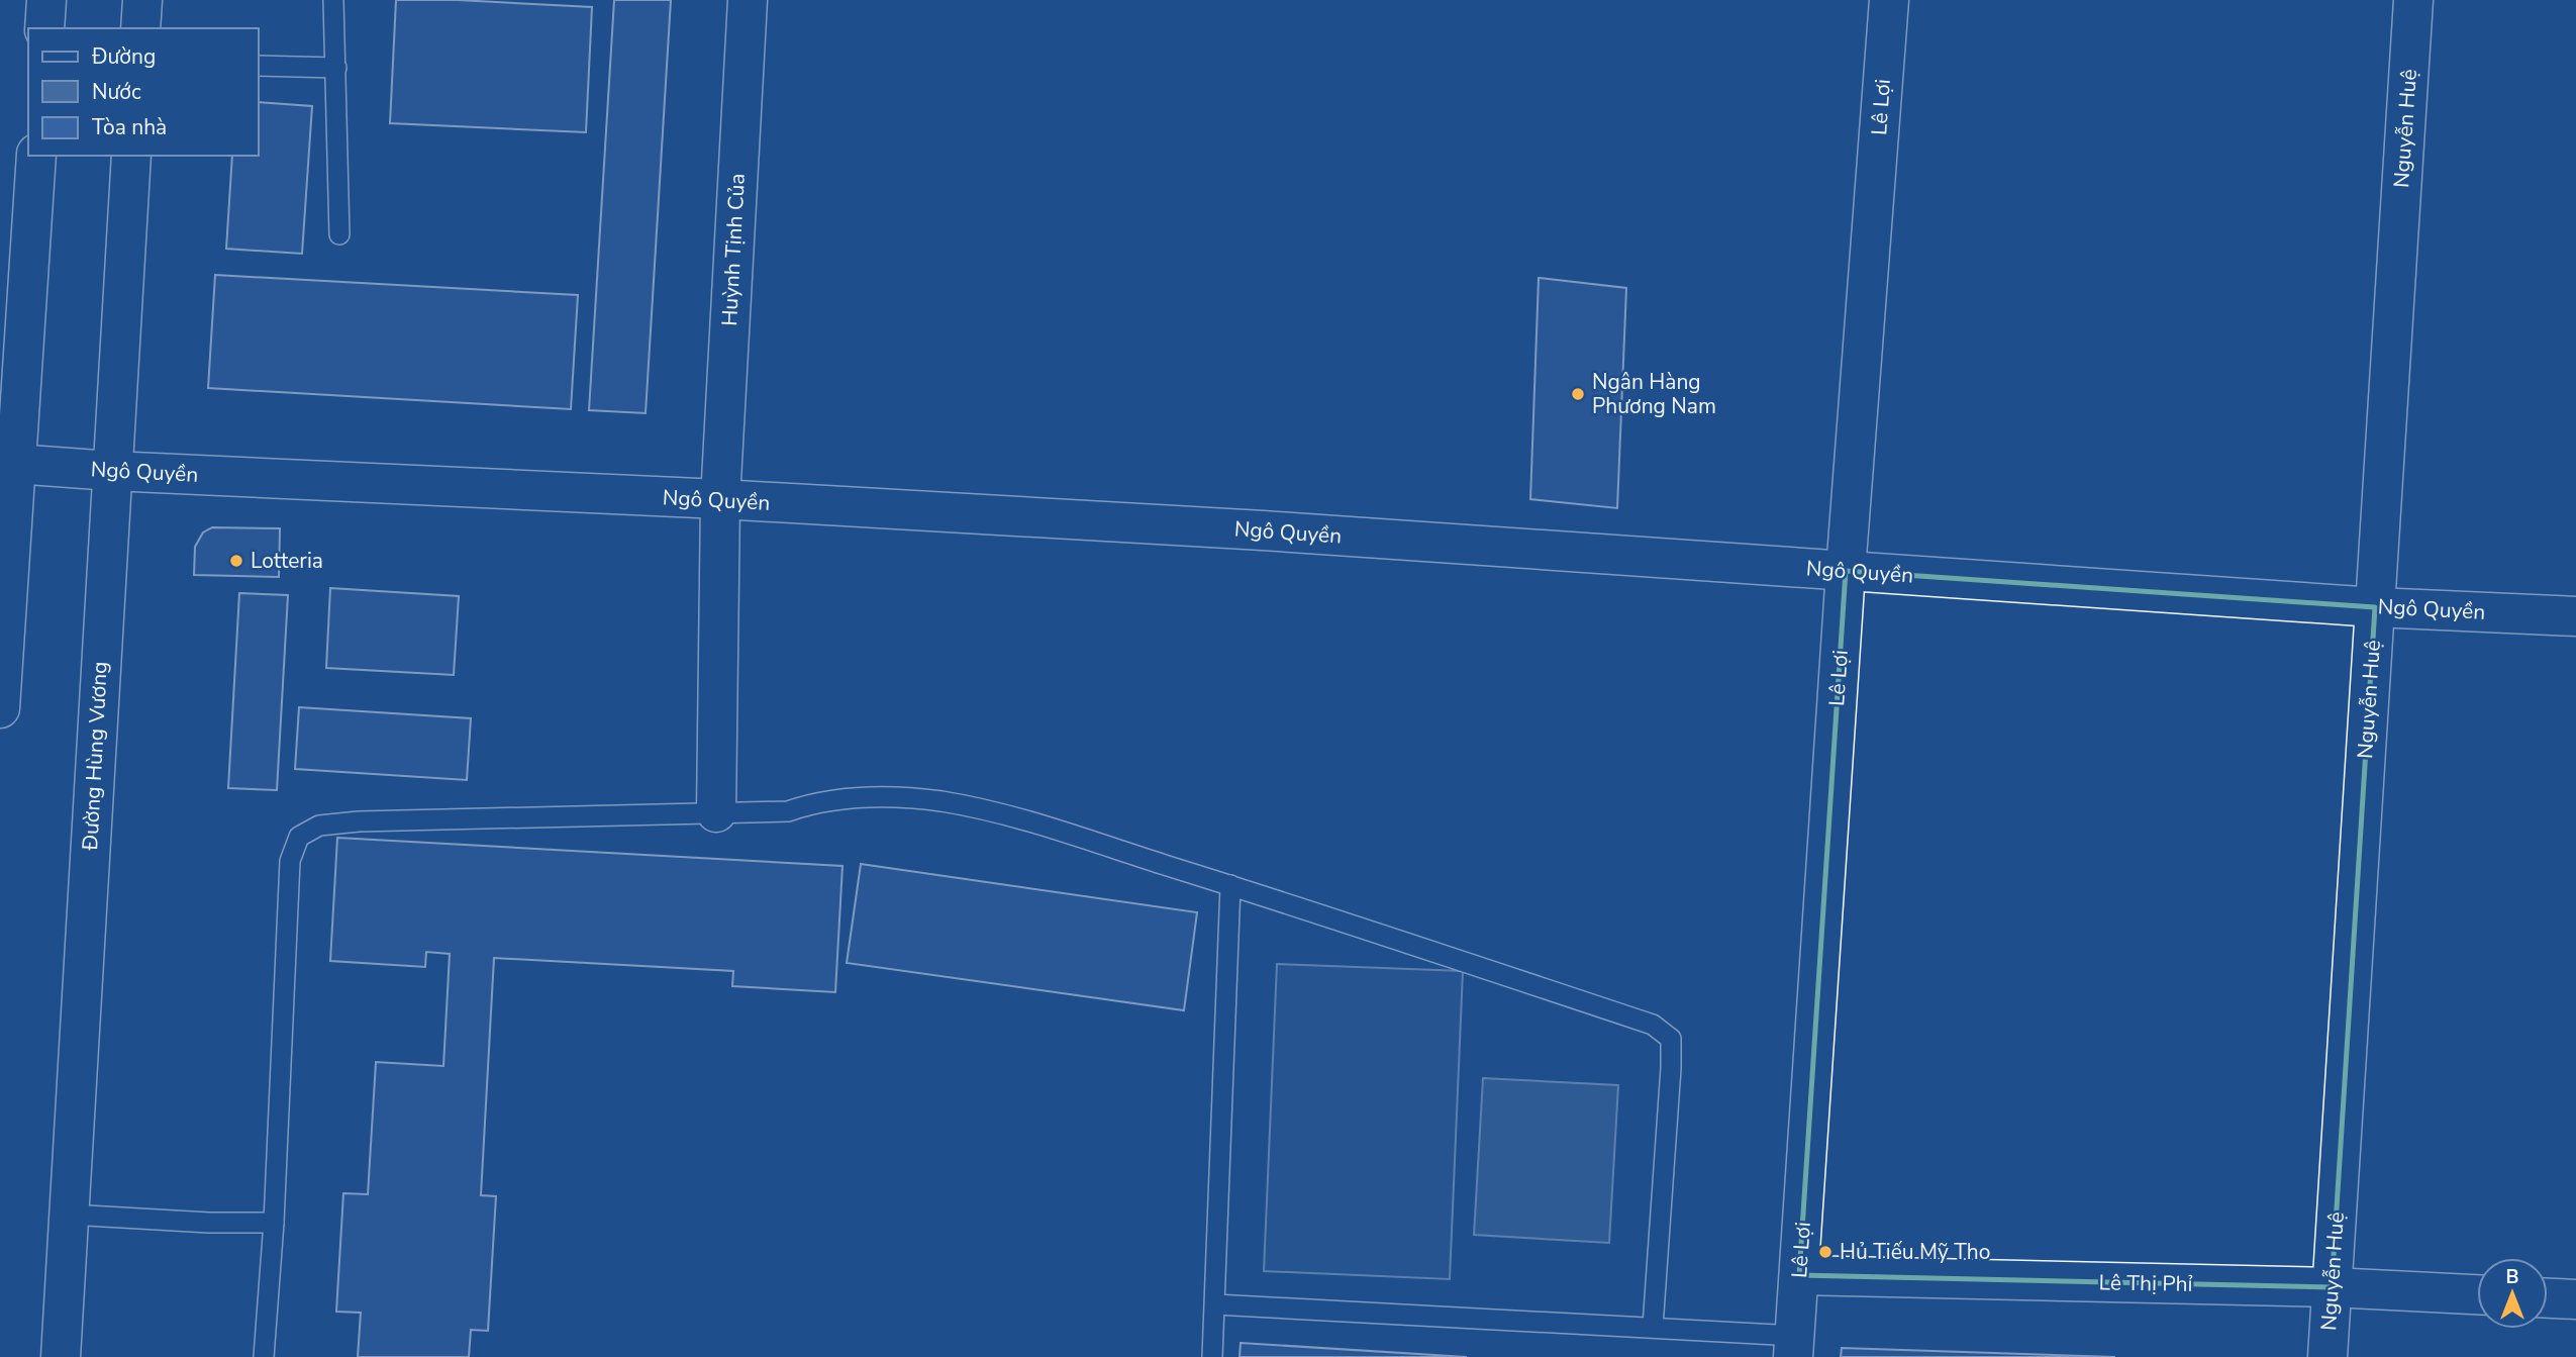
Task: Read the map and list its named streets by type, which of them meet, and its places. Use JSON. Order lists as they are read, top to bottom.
{
  "streets": {
    "street": [
      "Lê Lợi",
      "Nguyễn Huệ",
      "Huỳnh Tịnh Của",
      "Ngô Quyền",
      "Đường Hùng Vương",
      "Lê Thị Phỉ"
    ]
  },
  "crossings": [
    ["Lê Lợi", "Ngô Quyền"],
    ["Lê Lợi", "Lê Thị Phỉ"],
    ["Nguyễn Huệ", "Ngô Quyền"],
    ["Nguyễn Huệ", "Lê Thị Phỉ"],
    ["Huỳnh Tịnh Của", "Ngô Quyền"],
    ["Ngô Quyền", "Đường Hùng Vương"]
  ],
  "places": ["Ngân Hàng Phương Nam", "Lotteria", "Hủ Tiếu Mỹ Tho"],
  "legend": ["Đường", "Nước", "Tòa nhà"],
  "north": "top"
}
